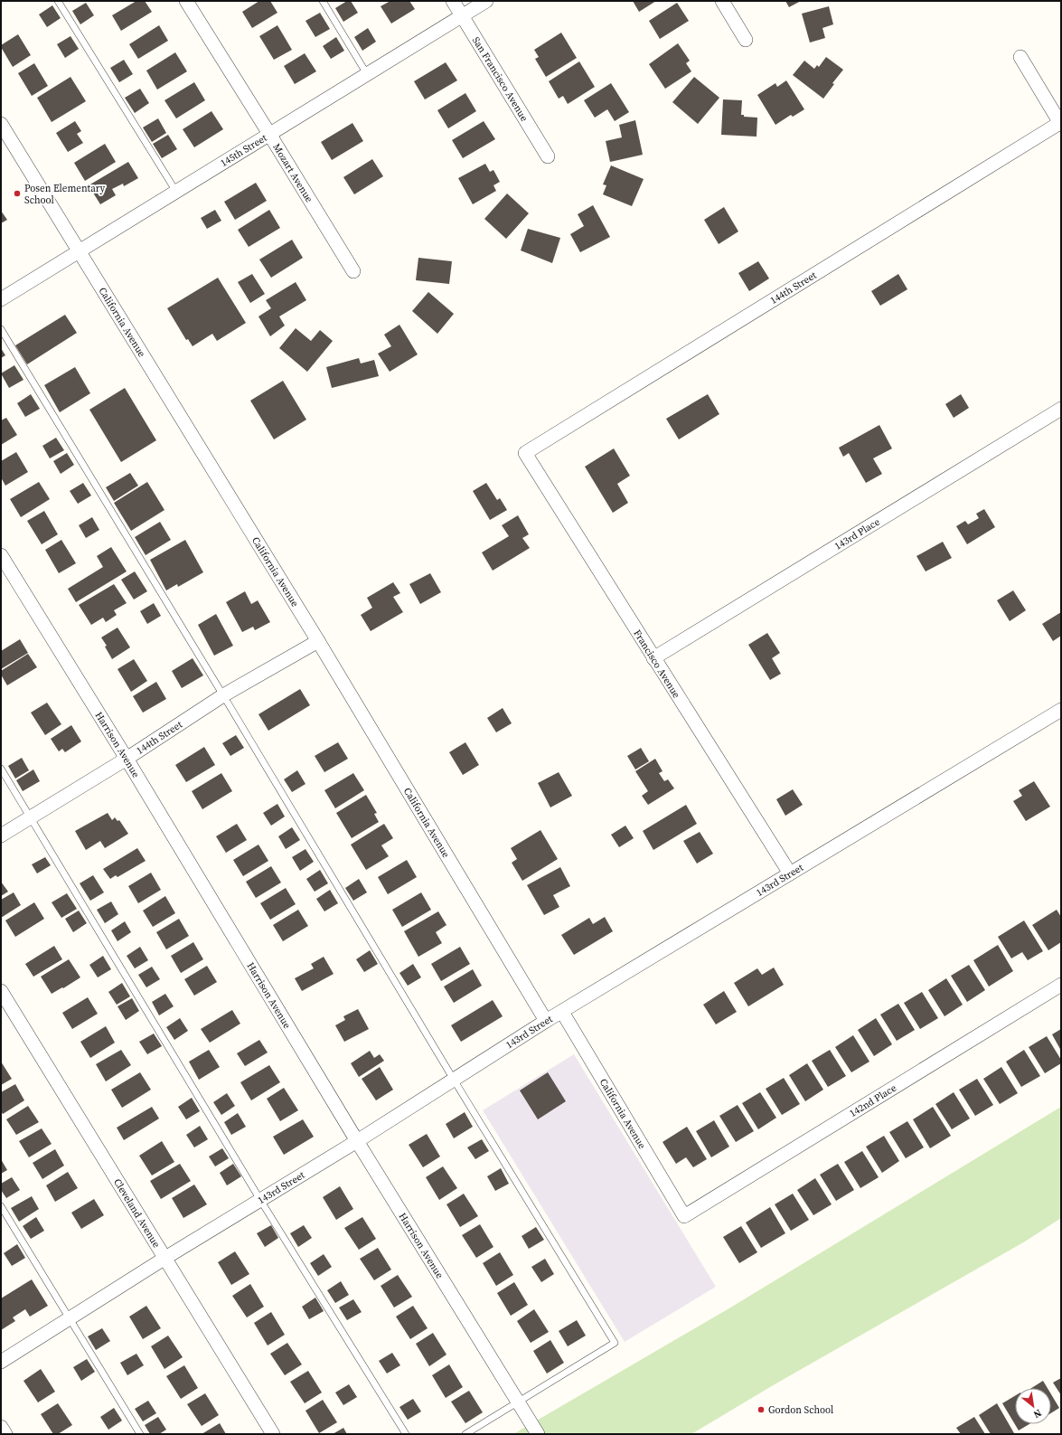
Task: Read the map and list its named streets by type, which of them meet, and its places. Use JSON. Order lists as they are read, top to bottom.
{
  "streets": {
    "street": [
      "San Francisco Avenue",
      "145th Street",
      "Mozart Avenue",
      "144th Street",
      "California Avenue",
      "143rd Place",
      "Francisco Avenue",
      "Harrison Avenue",
      "143rd Street",
      "142nd Place",
      "Cleveland Avenue"
    ]
  },
  "crossings": [
    ["San Francisco Avenue", "145th Street"],
    ["145th Street", "Mozart Avenue"],
    ["145th Street", "California Avenue"],
    ["144th Street", "California Avenue"],
    ["144th Street", "Francisco Avenue"],
    ["144th Street", "Harrison Avenue"],
    ["California Avenue", "143rd Street"],
    ["California Avenue", "142nd Place"],
    ["143rd Place", "Francisco Avenue"],
    ["Francisco Avenue", "143rd Street"],
    ["Harrison Avenue", "143rd Street"],
    ["143rd Street", "Cleveland Avenue"]
  ],
  "places": ["Posen Elementary School", "Gordon School"],
  "north": "bottom right"
}
